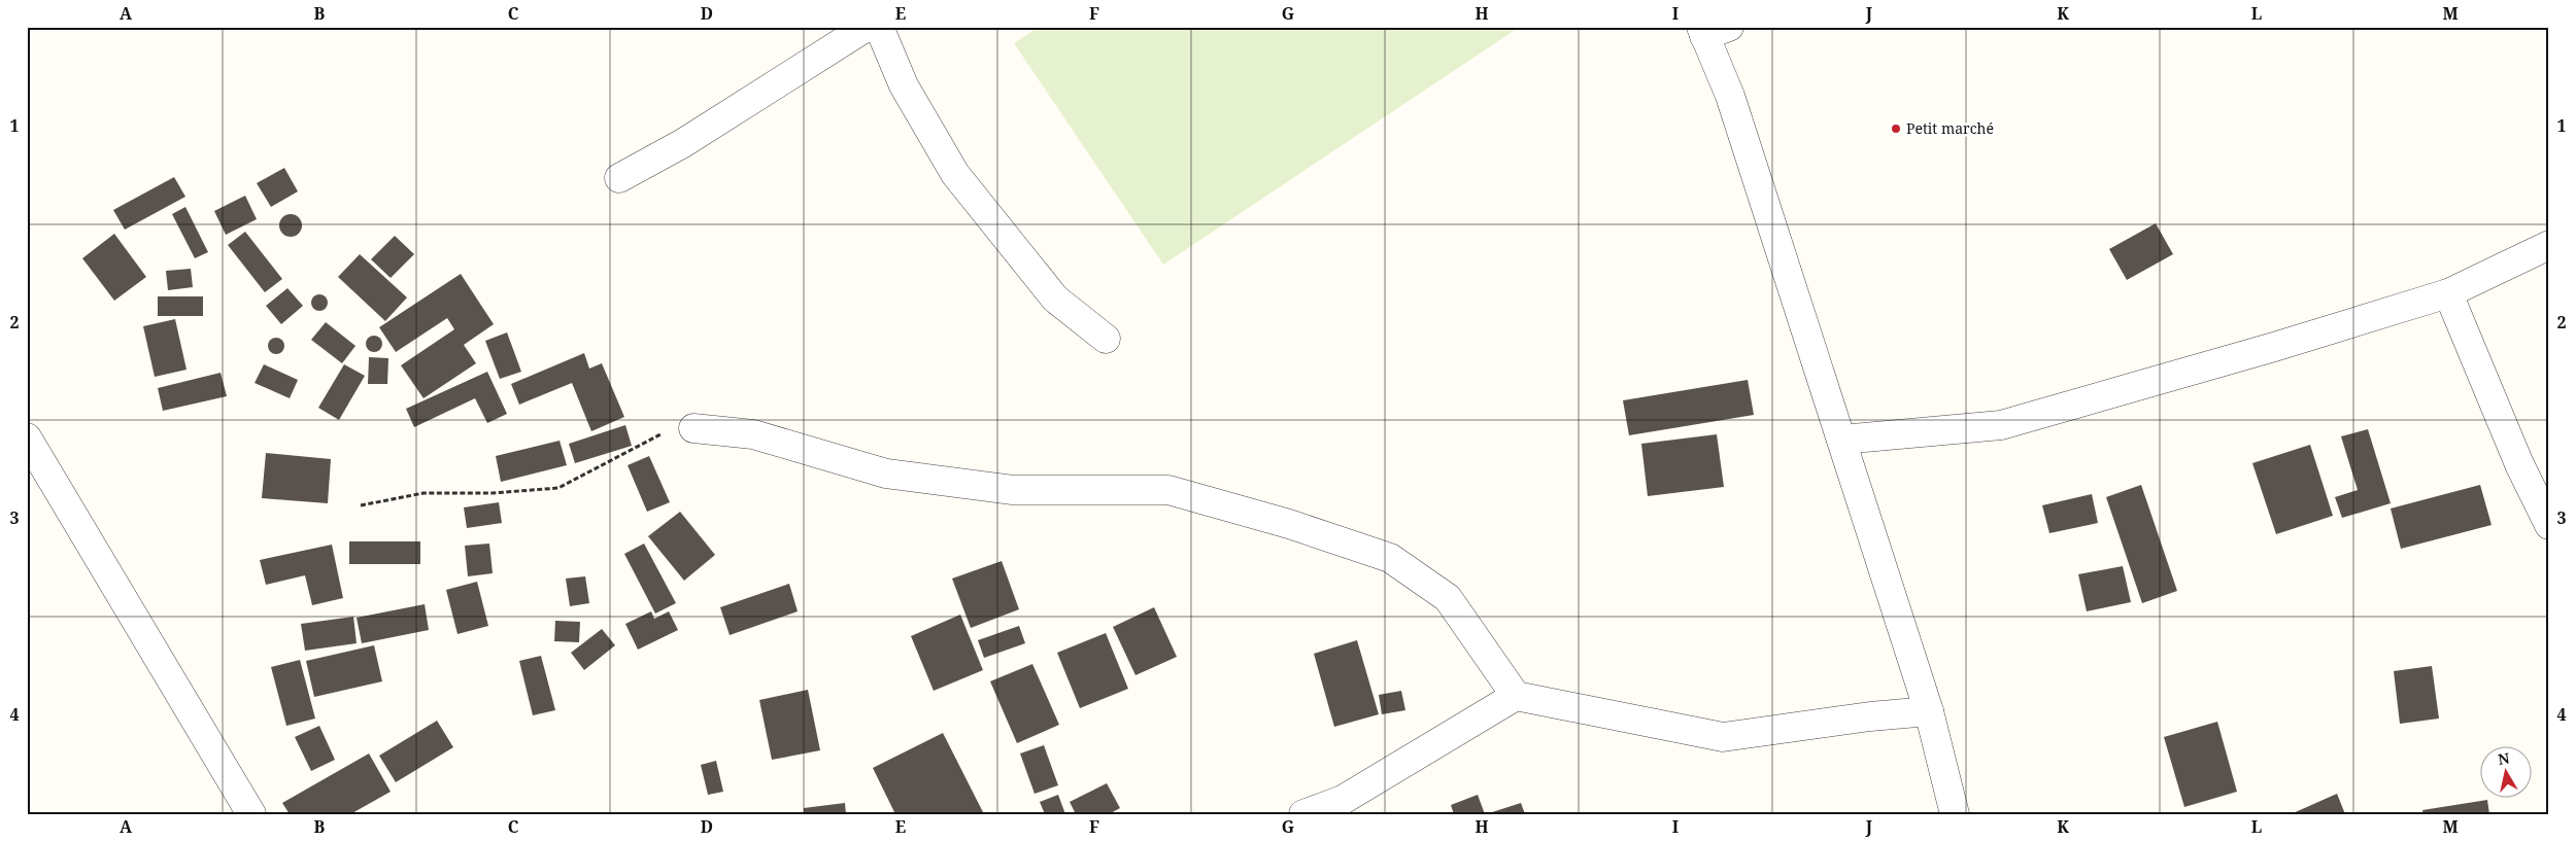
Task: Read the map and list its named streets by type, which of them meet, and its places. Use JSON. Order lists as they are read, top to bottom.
{
  "places": ["Petit marché"],
  "north": "top",
  "grid": {
    "columns": [
      "A",
      "B",
      "C",
      "D",
      "E",
      "F",
      "G",
      "H",
      "I",
      "J",
      "K",
      "L",
      "M"
    ],
    "rows": [
      "1",
      "2",
      "3",
      "4"
    ]
  }
}
